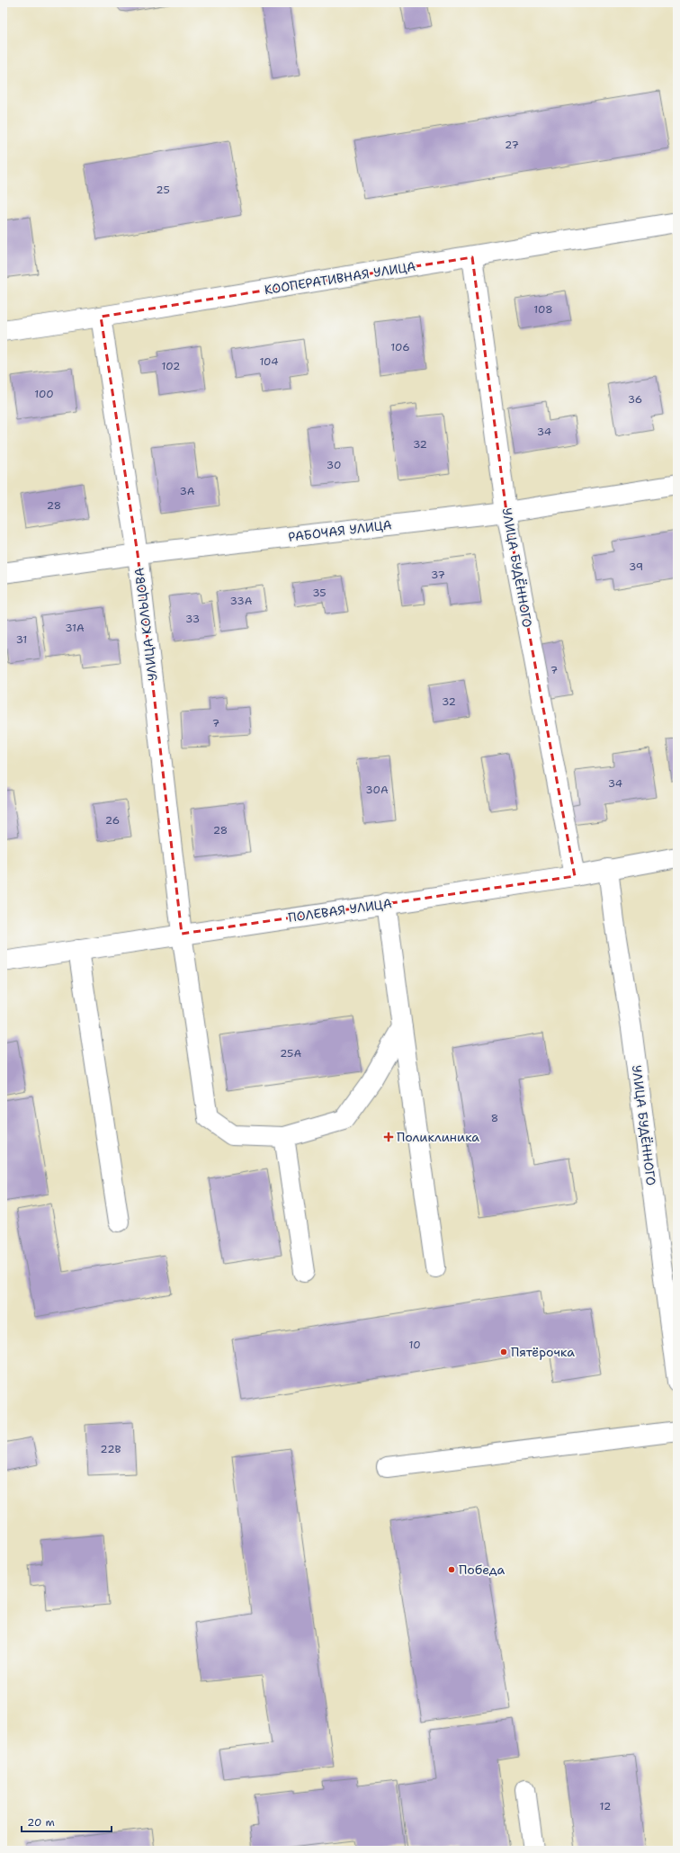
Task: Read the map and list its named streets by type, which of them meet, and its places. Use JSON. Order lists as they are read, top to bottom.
{
  "streets": {
    "street": [
      "КООПЕРАТИВНАЯ УЛИЦА",
      "РАБОЧАЯ УЛИЦА",
      "УЛИЦА БУДЁННОГО",
      "УЛИЦА КОЛЬЦОВА",
      "ПОЛЕВАЯ УЛИЦА"
    ]
  },
  "crossings": [
    ["КООПЕРАТИВНАЯ УЛИЦА", "УЛИЦА БУДЁННОГО"],
    ["КООПЕРАТИВНАЯ УЛИЦА", "УЛИЦА КОЛЬЦОВА"],
    ["РАБОЧАЯ УЛИЦА", "УЛИЦА БУДЁННОГО"],
    ["РАБОЧАЯ УЛИЦА", "УЛИЦА КОЛЬЦОВА"],
    ["УЛИЦА БУДЁННОГО", "ПОЛЕВАЯ УЛИЦА"],
    ["УЛИЦА КОЛЬЦОВА", "ПОЛЕВАЯ УЛИЦА"]
  ],
  "places": {
    "health": ["Поликлиника"],
    "other": ["Пятёрочка", "Победа"]
  },
  "house_numbers": [
    "27",
    "25",
    "108",
    "106",
    "104",
    "102",
    "100",
    "36",
    "34",
    "32",
    "30",
    "3А",
    "28",
    "39",
    "37",
    "35",
    "33А",
    "33",
    "31А",
    "31",
    "7",
    "32",
    "7",
    "34",
    "30А",
    "26",
    "28",
    "25А",
    "8",
    "10",
    "22В",
    "12"
  ],
  "scale_bar": "20 m"
}
